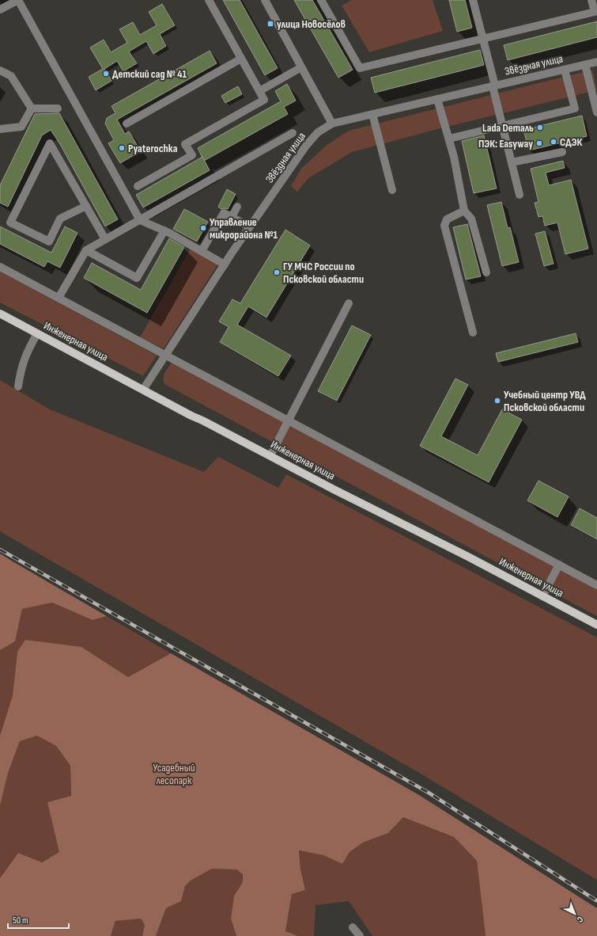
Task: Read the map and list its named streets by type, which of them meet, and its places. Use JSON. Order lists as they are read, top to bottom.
{
  "streets": {
    "main road": ["Инженерная улица"],
    "street": ["Звёздная улица"]
  },
  "crossings": [
    ["Звёздная улица", "Инженерная улица"]
  ],
  "parks": ["Усадебный лесопарк"],
  "places": {
    "transit": ["улица Новосёлов"],
    "other": [
      "Детский сад № 41",
      "Lada Dеталь",
      "СДЭК",
      "ПЭК: Easyway",
      "Pyaterochka",
      "Управление микрорайона №1",
      "ГУ МЧС России по Псковской области",
      "Учебный центр УВД Псковской области"
    ]
  },
  "scale_bar": "50 m",
  "north": "bottom right"
}
